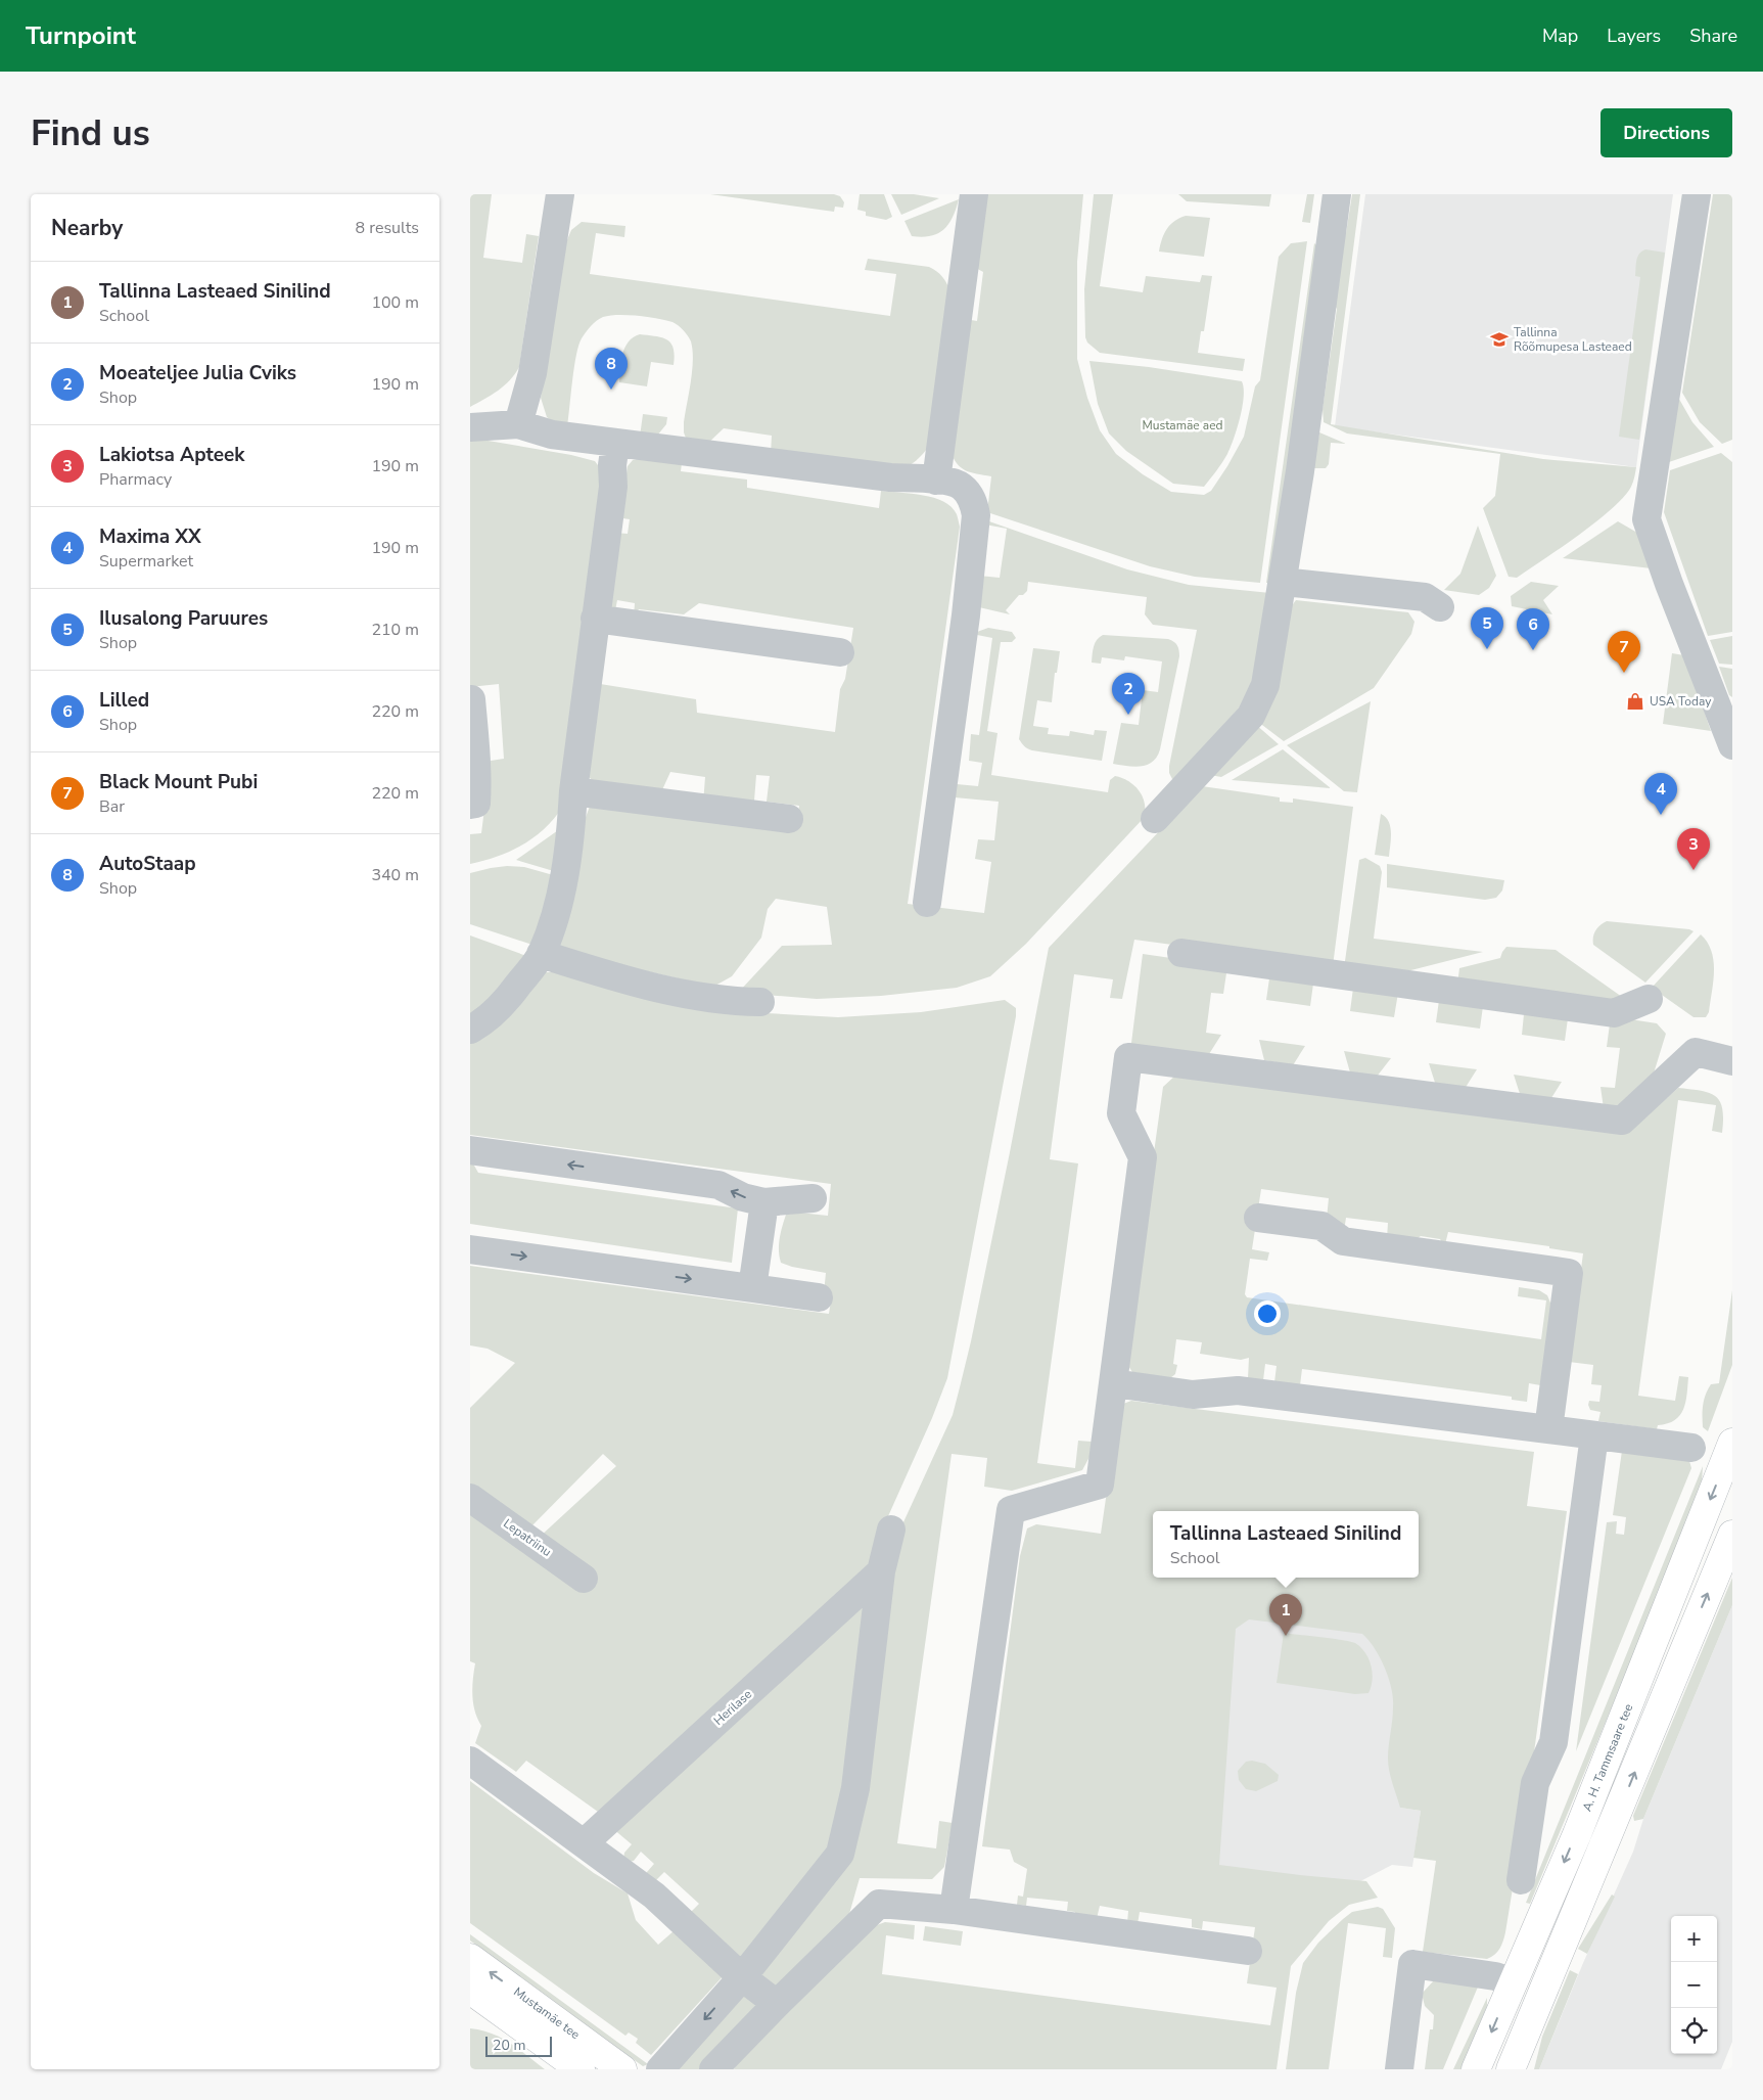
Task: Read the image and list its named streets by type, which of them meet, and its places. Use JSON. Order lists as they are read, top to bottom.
{
  "streets": {
    "main road": ["A. H. Tammsaare tee", "Mustamäe tee"],
    "street": ["Lepatriinu", "Herilase"]
  },
  "parks": ["Mustamäe aed"],
  "places": {
    "school or university": ["Tallinna Rõõmupesa Lasteaed"],
    "shop": ["USA Today"]
  },
  "scale_bar": "20 m",
  "page": {
    "header": "Turnpoint",
    "nav": ["Map", "Layers", "Share"],
    "buttons": "Directions",
    "title": "Find us",
    "heading": ["Nearby", "8 results"],
    "list": [
      {
        "mark": "1",
        "name": "Tallinna Lasteaed Sinilind",
        "note": "School",
        "value": "100 m"
      },
      {
        "mark": "2",
        "name": "Moeateljee Julia Cviks",
        "note": "Shop",
        "value": "190 m"
      },
      {
        "mark": "3",
        "name": "Lakiotsa Apteek",
        "note": "Pharmacy",
        "value": "190 m"
      },
      {
        "mark": "4",
        "name": "Maxima XX",
        "note": "Supermarket",
        "value": "190 m"
      },
      {
        "mark": "5",
        "name": "Ilusalong Paruures",
        "note": "Shop",
        "value": "210 m"
      },
      {
        "mark": "6",
        "name": "Lilled",
        "note": "Shop",
        "value": "220 m"
      },
      {
        "mark": "7",
        "name": "Black Mount Pubi",
        "note": "Bar",
        "value": "220 m"
      },
      {
        "mark": "8",
        "name": "AutoStaap",
        "note": "Shop",
        "value": "340 m"
      }
    ],
    "pins": [
      "8",
      "5",
      "6",
      "7",
      "2",
      "4",
      "3",
      "1"
    ],
    "popup": ["Tallinna Lasteaed Sinilind", "School"],
    "map_buttons": ["+", "−"],
    "scale": "20 m"
  }
}
